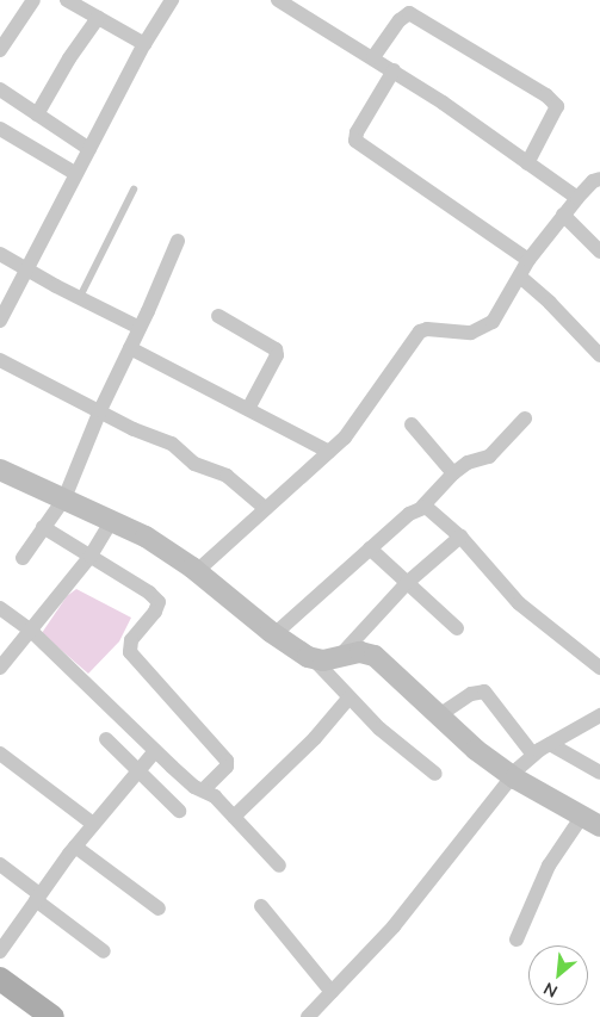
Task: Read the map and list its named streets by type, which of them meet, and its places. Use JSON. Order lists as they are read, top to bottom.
{
  "north": "bottom left"
}
